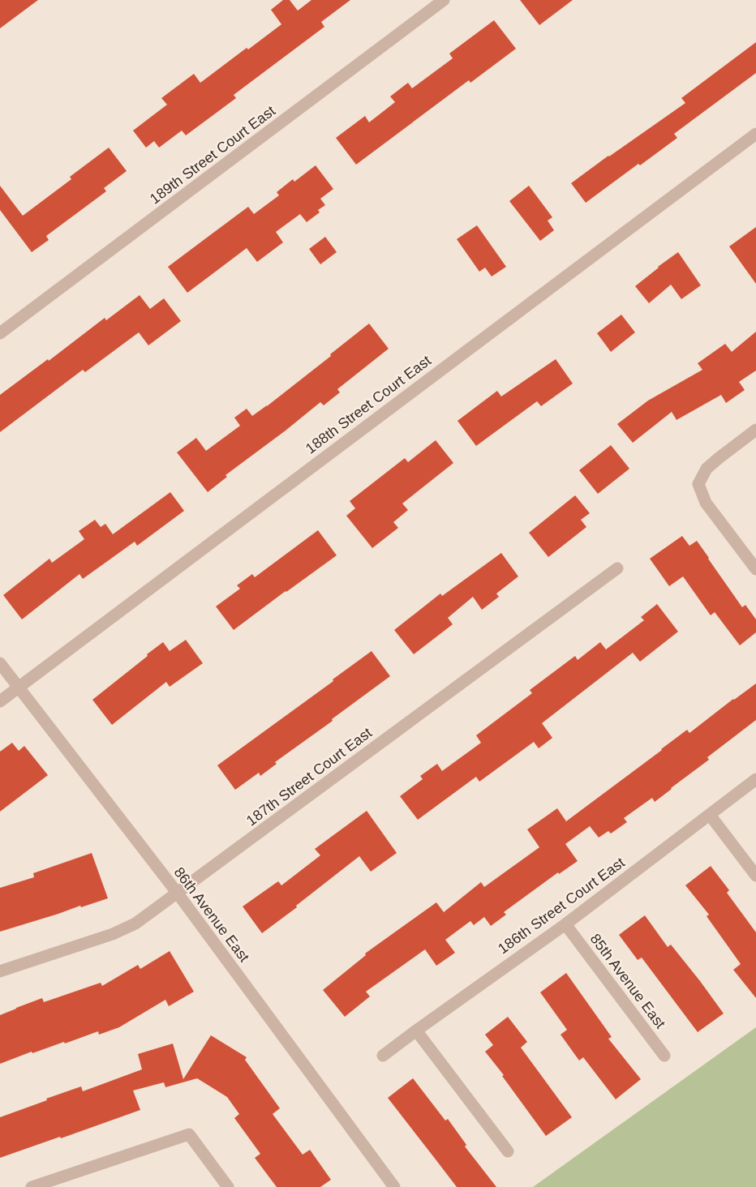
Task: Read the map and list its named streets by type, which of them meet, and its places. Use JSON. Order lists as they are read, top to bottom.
{
  "streets": {
    "street": [
      "189th Street Court East",
      "188th Street Court East",
      "187th Street Court East",
      "186th Street Court East",
      "86th Avenue East",
      "85th Avenue East"
    ]
  },
  "crossings": [
    ["188th Street Court East", "86th Avenue East"],
    ["187th Street Court East", "86th Avenue East"],
    ["186th Street Court East", "85th Avenue East"]
  ]
}
